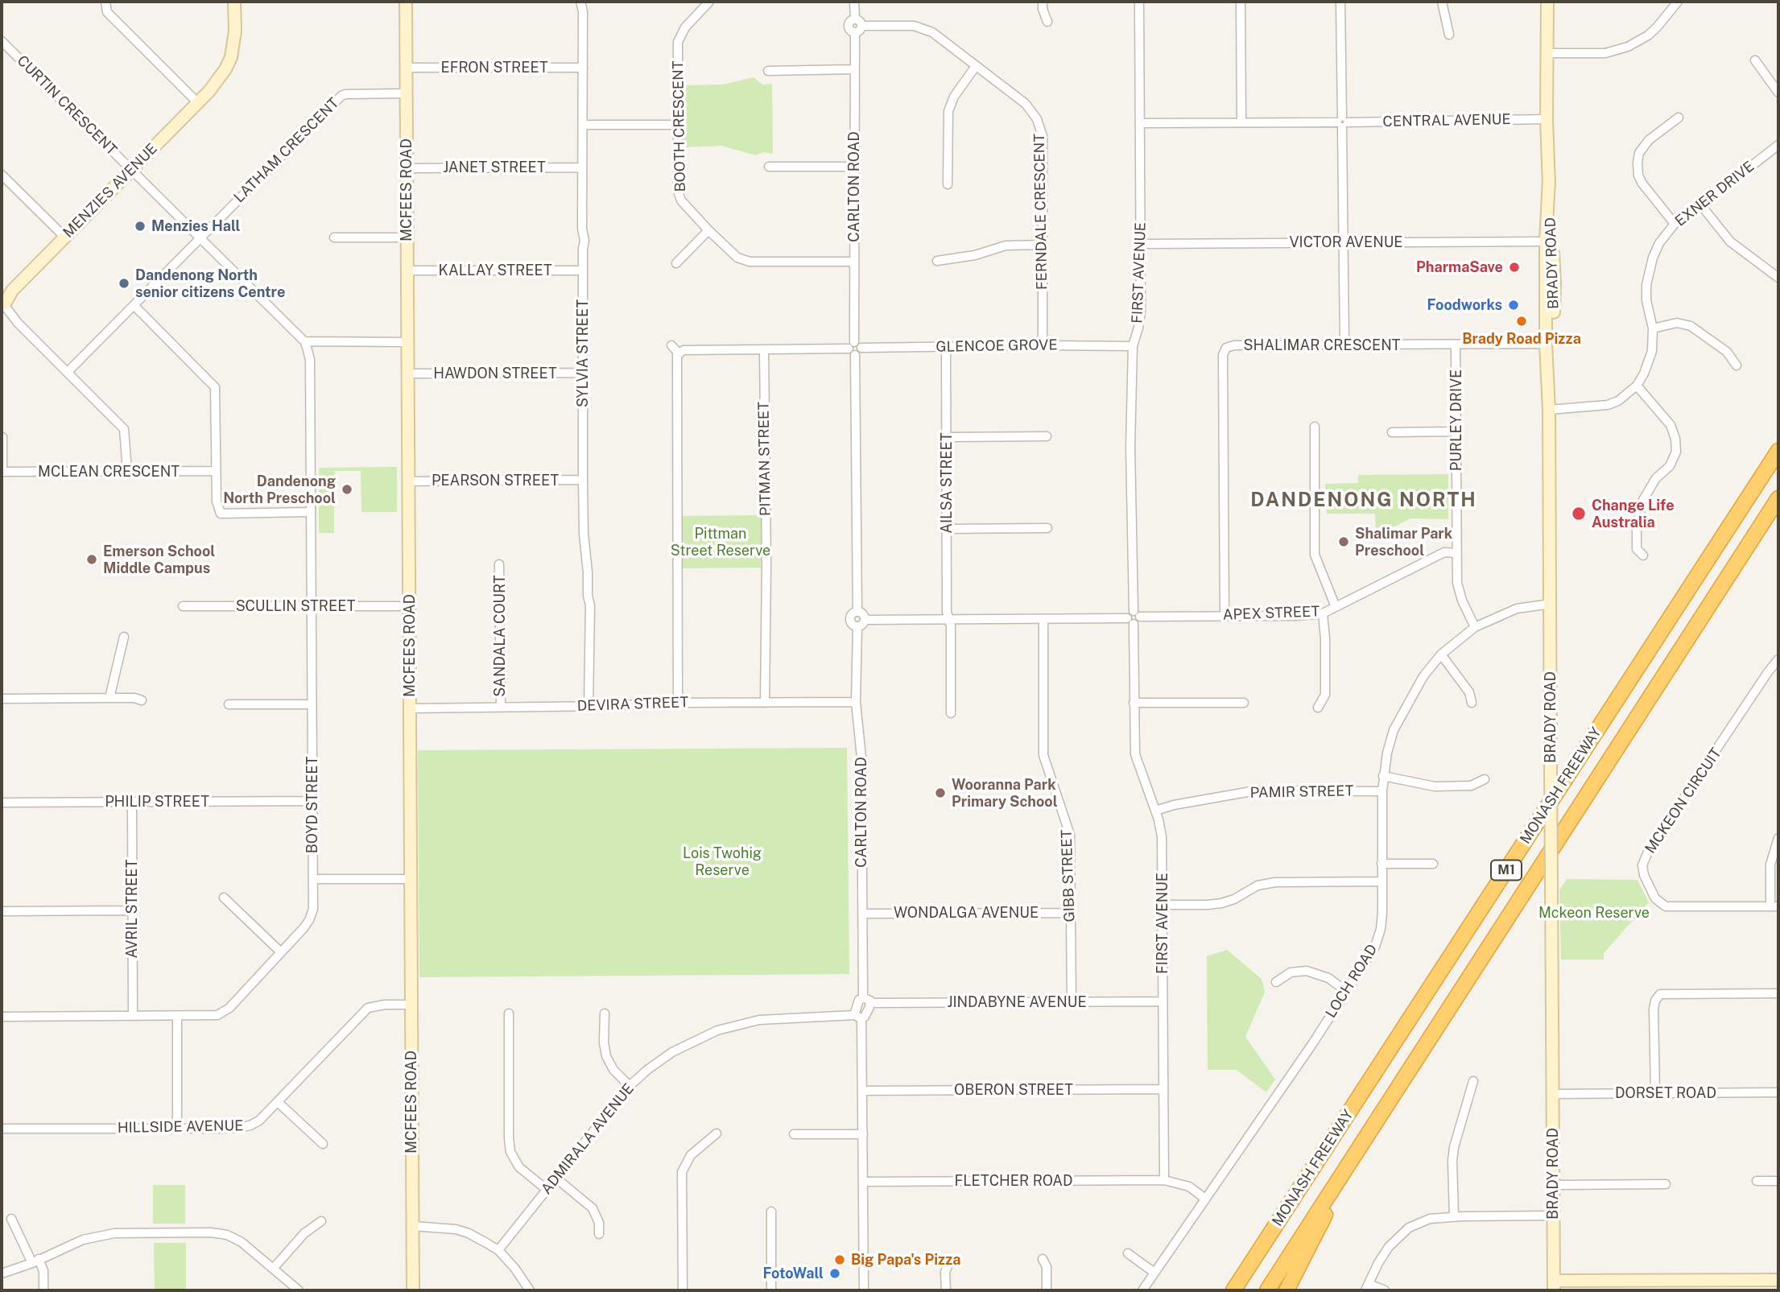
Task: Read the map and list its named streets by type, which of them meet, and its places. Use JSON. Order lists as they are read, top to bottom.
{
  "streets": {
    "highway": ["MONASH FREEWAY", "M1"],
    "street": [
      "EFRON STREET",
      "CURTIN CRESCENT",
      "CENTRAL AVENUE",
      "BOOTH CRESCENT",
      "LATHAM CRESCENT",
      "JANET STREET",
      "CARLTON ROAD",
      "MCFEES ROAD",
      "MENZIES AVENUE",
      "EXNER DRIVE",
      "FERNDALE CRESCENT",
      "VICTOR AVENUE",
      "BRADY ROAD",
      "KALLAY STREET",
      "FIRST AVENUE",
      "SHALIMAR CRESCENT",
      "GLENCOE GROVE",
      "SYLVIA STREET",
      "HAWDON STREET",
      "PURLEY DRIVE",
      "PITMAN STREET",
      "MCLEAN CRESCENT",
      "PEARSON STREET",
      "AILSA STREET",
      "SCULLIN STREET",
      "APEX STREET",
      "SANDALA COURT",
      "DEVIRA STREET",
      "PAMIR STREET",
      "MCKEON CIRCUIT",
      "PHILIP STREET",
      "BOYD STREET",
      "GIBB STREET",
      "AVRIL STREET",
      "WONDALGA AVENUE",
      "LOCH ROAD",
      "JINDABYNE AVENUE",
      "OBERON STREET",
      "DORSET ROAD",
      "HILLSIDE AVENUE",
      "ADMIRALA AVENUE",
      "FLETCHER ROAD"
    ]
  },
  "crossings": [
    ["EFRON STREET", "MCFEES ROAD"],
    ["EFRON STREET", "SYLVIA STREET"],
    ["CURTIN CRESCENT", "LATHAM CRESCENT"],
    ["CURTIN CRESCENT", "MENZIES AVENUE"],
    ["CURTIN CRESCENT", "BOYD STREET"],
    ["CENTRAL AVENUE", "BRADY ROAD"],
    ["CENTRAL AVENUE", "FIRST AVENUE"],
    ["BOOTH CRESCENT", "CARLTON ROAD"],
    ["LATHAM CRESCENT", "MCFEES ROAD"],
    ["JANET STREET", "MCFEES ROAD"],
    ["JANET STREET", "SYLVIA STREET"],
    ["CARLTON ROAD", "FERNDALE CRESCENT"],
    ["CARLTON ROAD", "GLENCOE GROVE"],
    ["CARLTON ROAD", "DEVIRA STREET"],
    ["CARLTON ROAD", "WONDALGA AVENUE"],
    ["MCFEES ROAD", "KALLAY STREET"],
    ["MCFEES ROAD", "HAWDON STREET"],
    ["MCFEES ROAD", "PEARSON STREET"],
    ["MCFEES ROAD", "SCULLIN STREET"],
    ["MCFEES ROAD", "DEVIRA STREET"],
    ["MCFEES ROAD", "HILLSIDE AVENUE"],
    ["EXNER DRIVE", "BRADY ROAD"],
    ["FERNDALE CRESCENT", "GLENCOE GROVE"],
    ["VICTOR AVENUE", "BRADY ROAD"],
    ["VICTOR AVENUE", "FIRST AVENUE"],
    ["BRADY ROAD", "SHALIMAR CRESCENT"],
    ["BRADY ROAD", "LOCH ROAD"],
    ["BRADY ROAD", "DORSET ROAD"],
    ["KALLAY STREET", "SYLVIA STREET"],
    ["FIRST AVENUE", "GLENCOE GROVE"],
    ["FIRST AVENUE", "APEX STREET"],
    ["FIRST AVENUE", "PAMIR STREET"],
    ["FIRST AVENUE", "JINDABYNE AVENUE"],
    ["FIRST AVENUE", "OBERON STREET"],
    ["FIRST AVENUE", "FLETCHER ROAD"],
    ["SHALIMAR CRESCENT", "PURLEY DRIVE"],
    ["SHALIMAR CRESCENT", "APEX STREET"],
    ["GLENCOE GROVE", "AILSA STREET"],
    ["SYLVIA STREET", "HAWDON STREET"],
    ["SYLVIA STREET", "PEARSON STREET"],
    ["SYLVIA STREET", "DEVIRA STREET"],
    ["PURLEY DRIVE", "APEX STREET"],
    ["PURLEY DRIVE", "LOCH ROAD"],
    ["PITMAN STREET", "DEVIRA STREET"],
    ["SCULLIN STREET", "BOYD STREET"],
    ["SANDALA COURT", "DEVIRA STREET"],
    ["PAMIR STREET", "LOCH ROAD"],
    ["PHILIP STREET", "BOYD STREET"],
    ["PHILIP STREET", "AVRIL STREET"],
    ["BOYD STREET", "AVRIL STREET"],
    ["GIBB STREET", "WONDALGA AVENUE"],
    ["GIBB STREET", "JINDABYNE AVENUE"]
  ],
  "districts": ["DANDENONG NORTH"],
  "parks": ["Pittman Street Reserve", "Lois Twohig Reserve", "Mckeon Reserve"],
  "places": [
    "Menzies Hall",
    "PharmaSave",
    "Dandenong North senior citizens Centre",
    "Foodworks",
    "Brady Road Pizza",
    "Dandenong North Preschool",
    "Change Life Australia",
    "Shalimar Park Preschool",
    "Emerson School Middle Campus",
    "Wooranna Park Primary School",
    "Big Papa's Pizza",
    "FotoWall"
  ]
}
